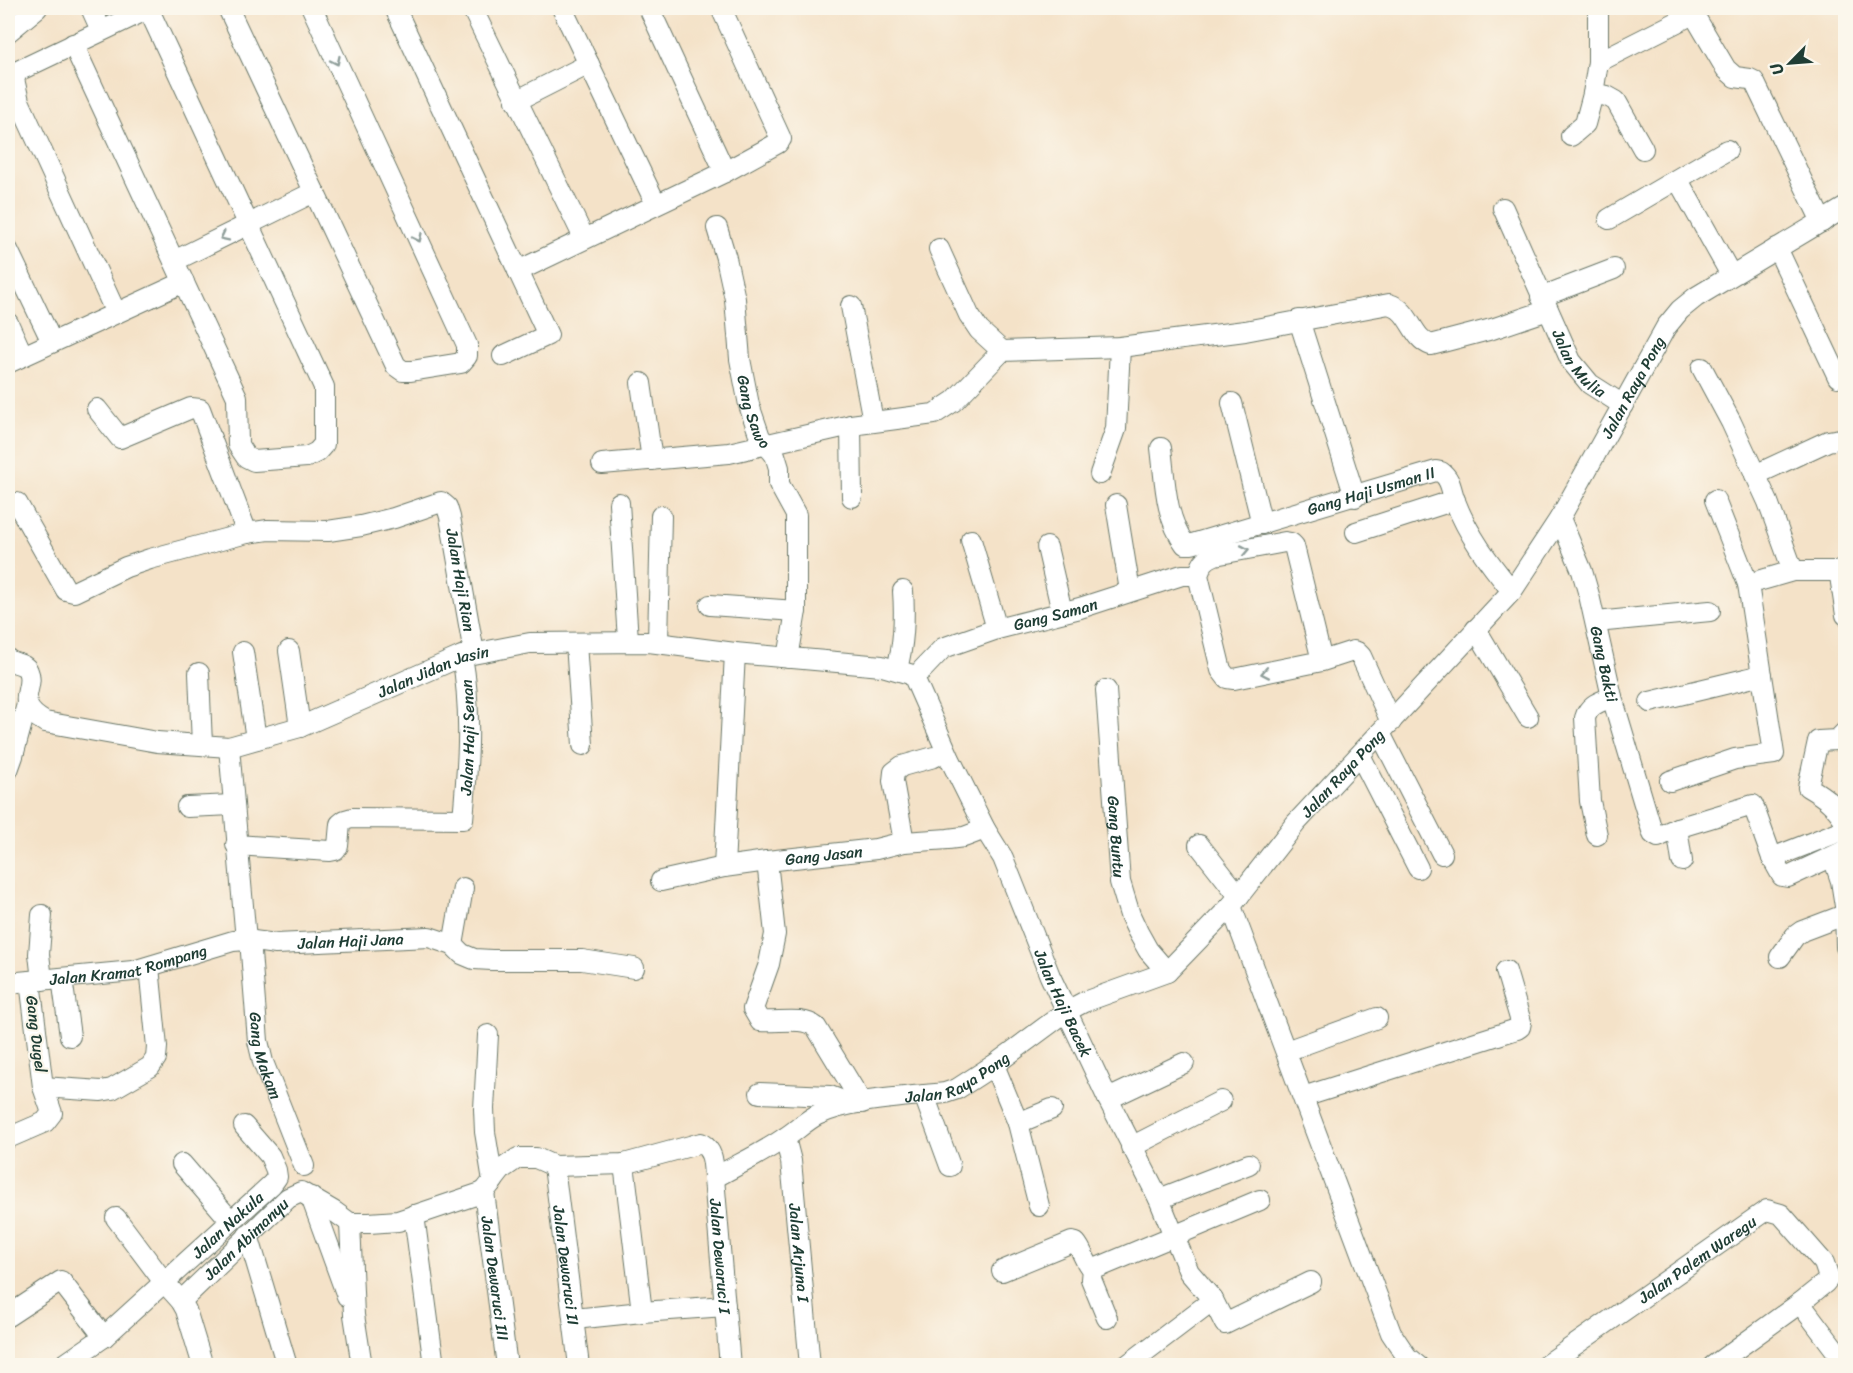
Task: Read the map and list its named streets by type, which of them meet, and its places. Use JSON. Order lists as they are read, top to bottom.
{
  "streets": {
    "street": [
      "Jalan Mulia",
      "Jalan Raya Pong",
      "Gang Sawo",
      "Gang Haji Usman II",
      "Jalan Haji Rian",
      "Gang Saman",
      "Gang Bakti",
      "Jalan Jidan Jasin",
      "Jalan Haji Senan",
      "Gang Buntu",
      "Gang Jasan",
      "Jalan Haji Jana",
      "Jalan Kramat Rompang",
      "Jalan Haji Bacek",
      "Gang Dugel",
      "Gang Makam",
      "Jalan Nakula",
      "Jalan Abimanyu",
      "Jalan Arjuna I",
      "Jalan Dewaruci I",
      "Jalan Palem Waregu",
      "Jalan Dewaruci II",
      "Jalan Dewaruci III"
    ]
  },
  "crossings": [
    ["Jalan Mulia", "Jalan Raya Pong"],
    ["Jalan Raya Pong", "Gang Haji Usman II"],
    ["Jalan Raya Pong", "Gang Bakti"],
    ["Jalan Raya Pong", "Gang Buntu"],
    ["Jalan Raya Pong", "Jalan Haji Bacek"],
    ["Jalan Raya Pong", "Jalan Arjuna I"],
    ["Jalan Raya Pong", "Jalan Dewaruci I"],
    ["Gang Sawo", "Jalan Jidan Jasin"],
    ["Jalan Haji Rian", "Jalan Jidan Jasin"],
    ["Jalan Haji Rian", "Jalan Haji Senan"],
    ["Gang Saman", "Jalan Jidan Jasin"],
    ["Gang Saman", "Jalan Haji Bacek"],
    ["Jalan Jidan Jasin", "Jalan Haji Senan"],
    ["Jalan Jidan Jasin", "Jalan Haji Bacek"],
    ["Jalan Jidan Jasin", "Gang Makam"],
    ["Jalan Haji Senan", "Gang Makam"],
    ["Gang Jasan", "Jalan Haji Bacek"],
    ["Jalan Haji Jana", "Jalan Kramat Rompang"],
    ["Jalan Haji Jana", "Gang Makam"],
    ["Jalan Kramat Rompang", "Gang Dugel"],
    ["Jalan Kramat Rompang", "Gang Makam"],
    ["Jalan Nakula", "Jalan Abimanyu"]
  ],
  "north": "bottom left"
}
